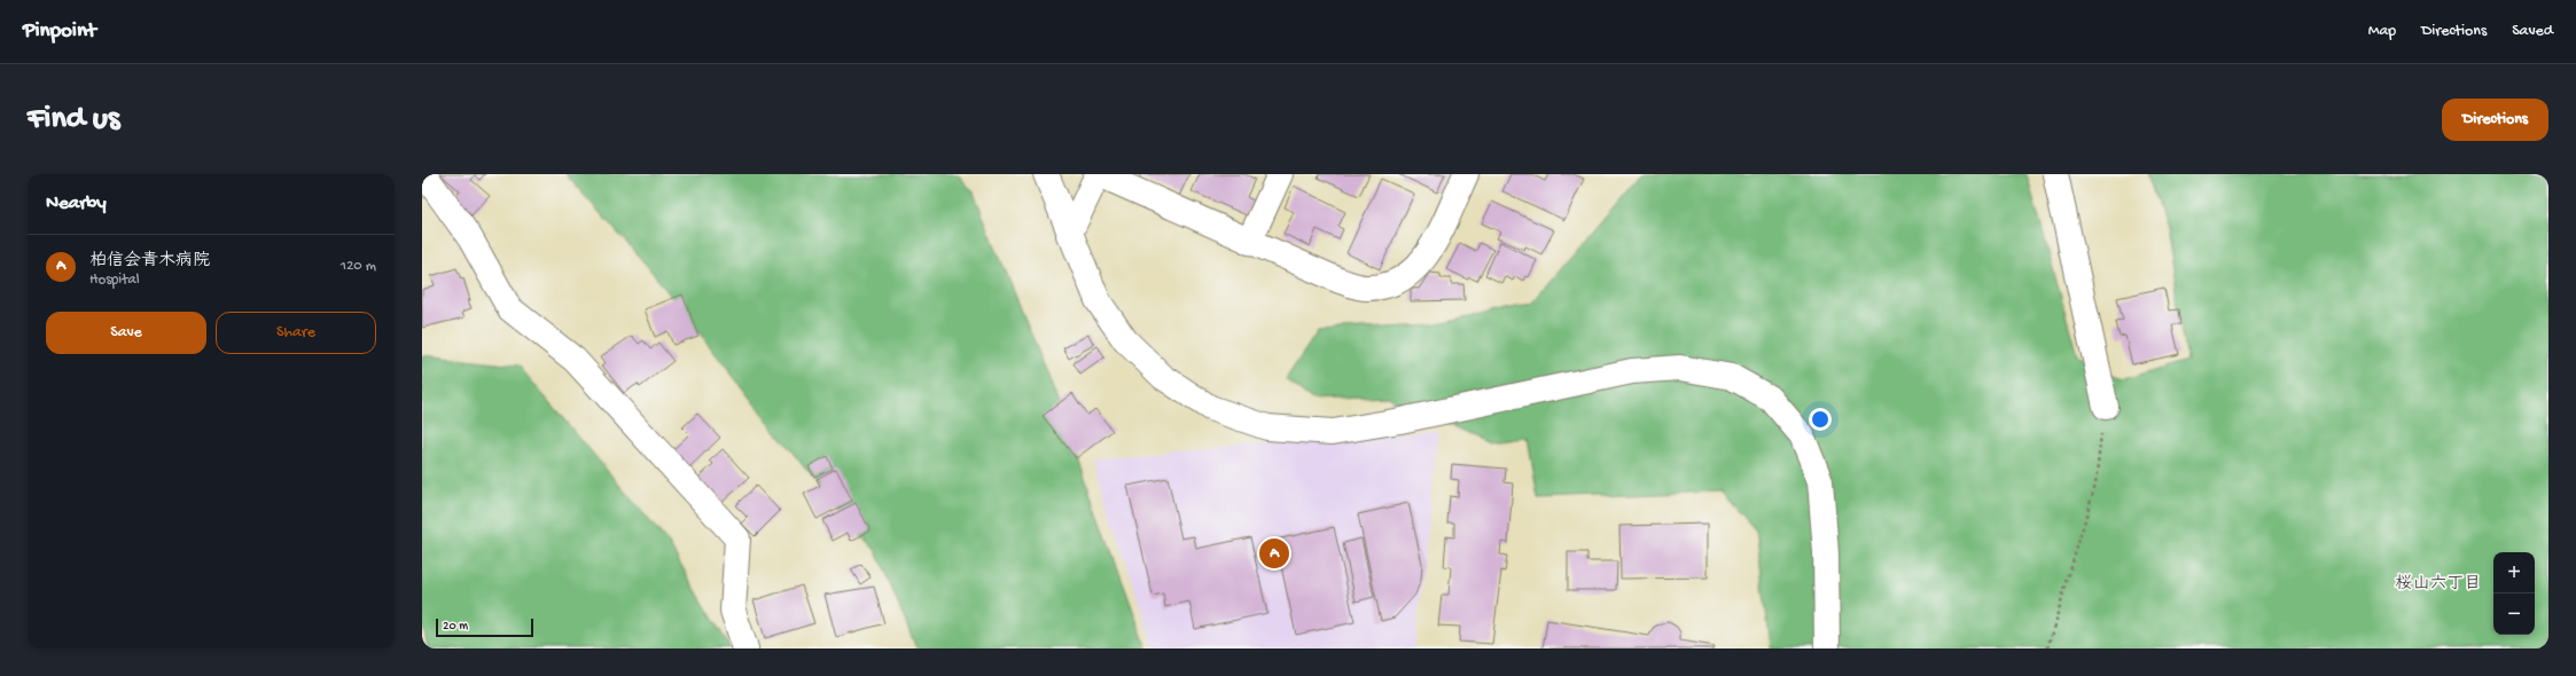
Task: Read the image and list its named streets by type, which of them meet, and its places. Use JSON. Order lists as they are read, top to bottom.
{
  "districts": ["桜山六丁目"],
  "scale_bar": "20 m",
  "page": {
    "header": "Pinpoint",
    "nav": ["Map", "Directions", "Saved"],
    "buttons": [
      "Directions",
      ["Save", "Share"]
    ],
    "title": "Find us",
    "heading": "Nearby",
    "list": [
      {
        "mark": "A",
        "name": "柏信会青木病院",
        "note": "Hospital",
        "value": "120 m"
      }
    ],
    "pins": "A",
    "map_buttons": ["+", "−"],
    "scale": "20 m"
  }
}
